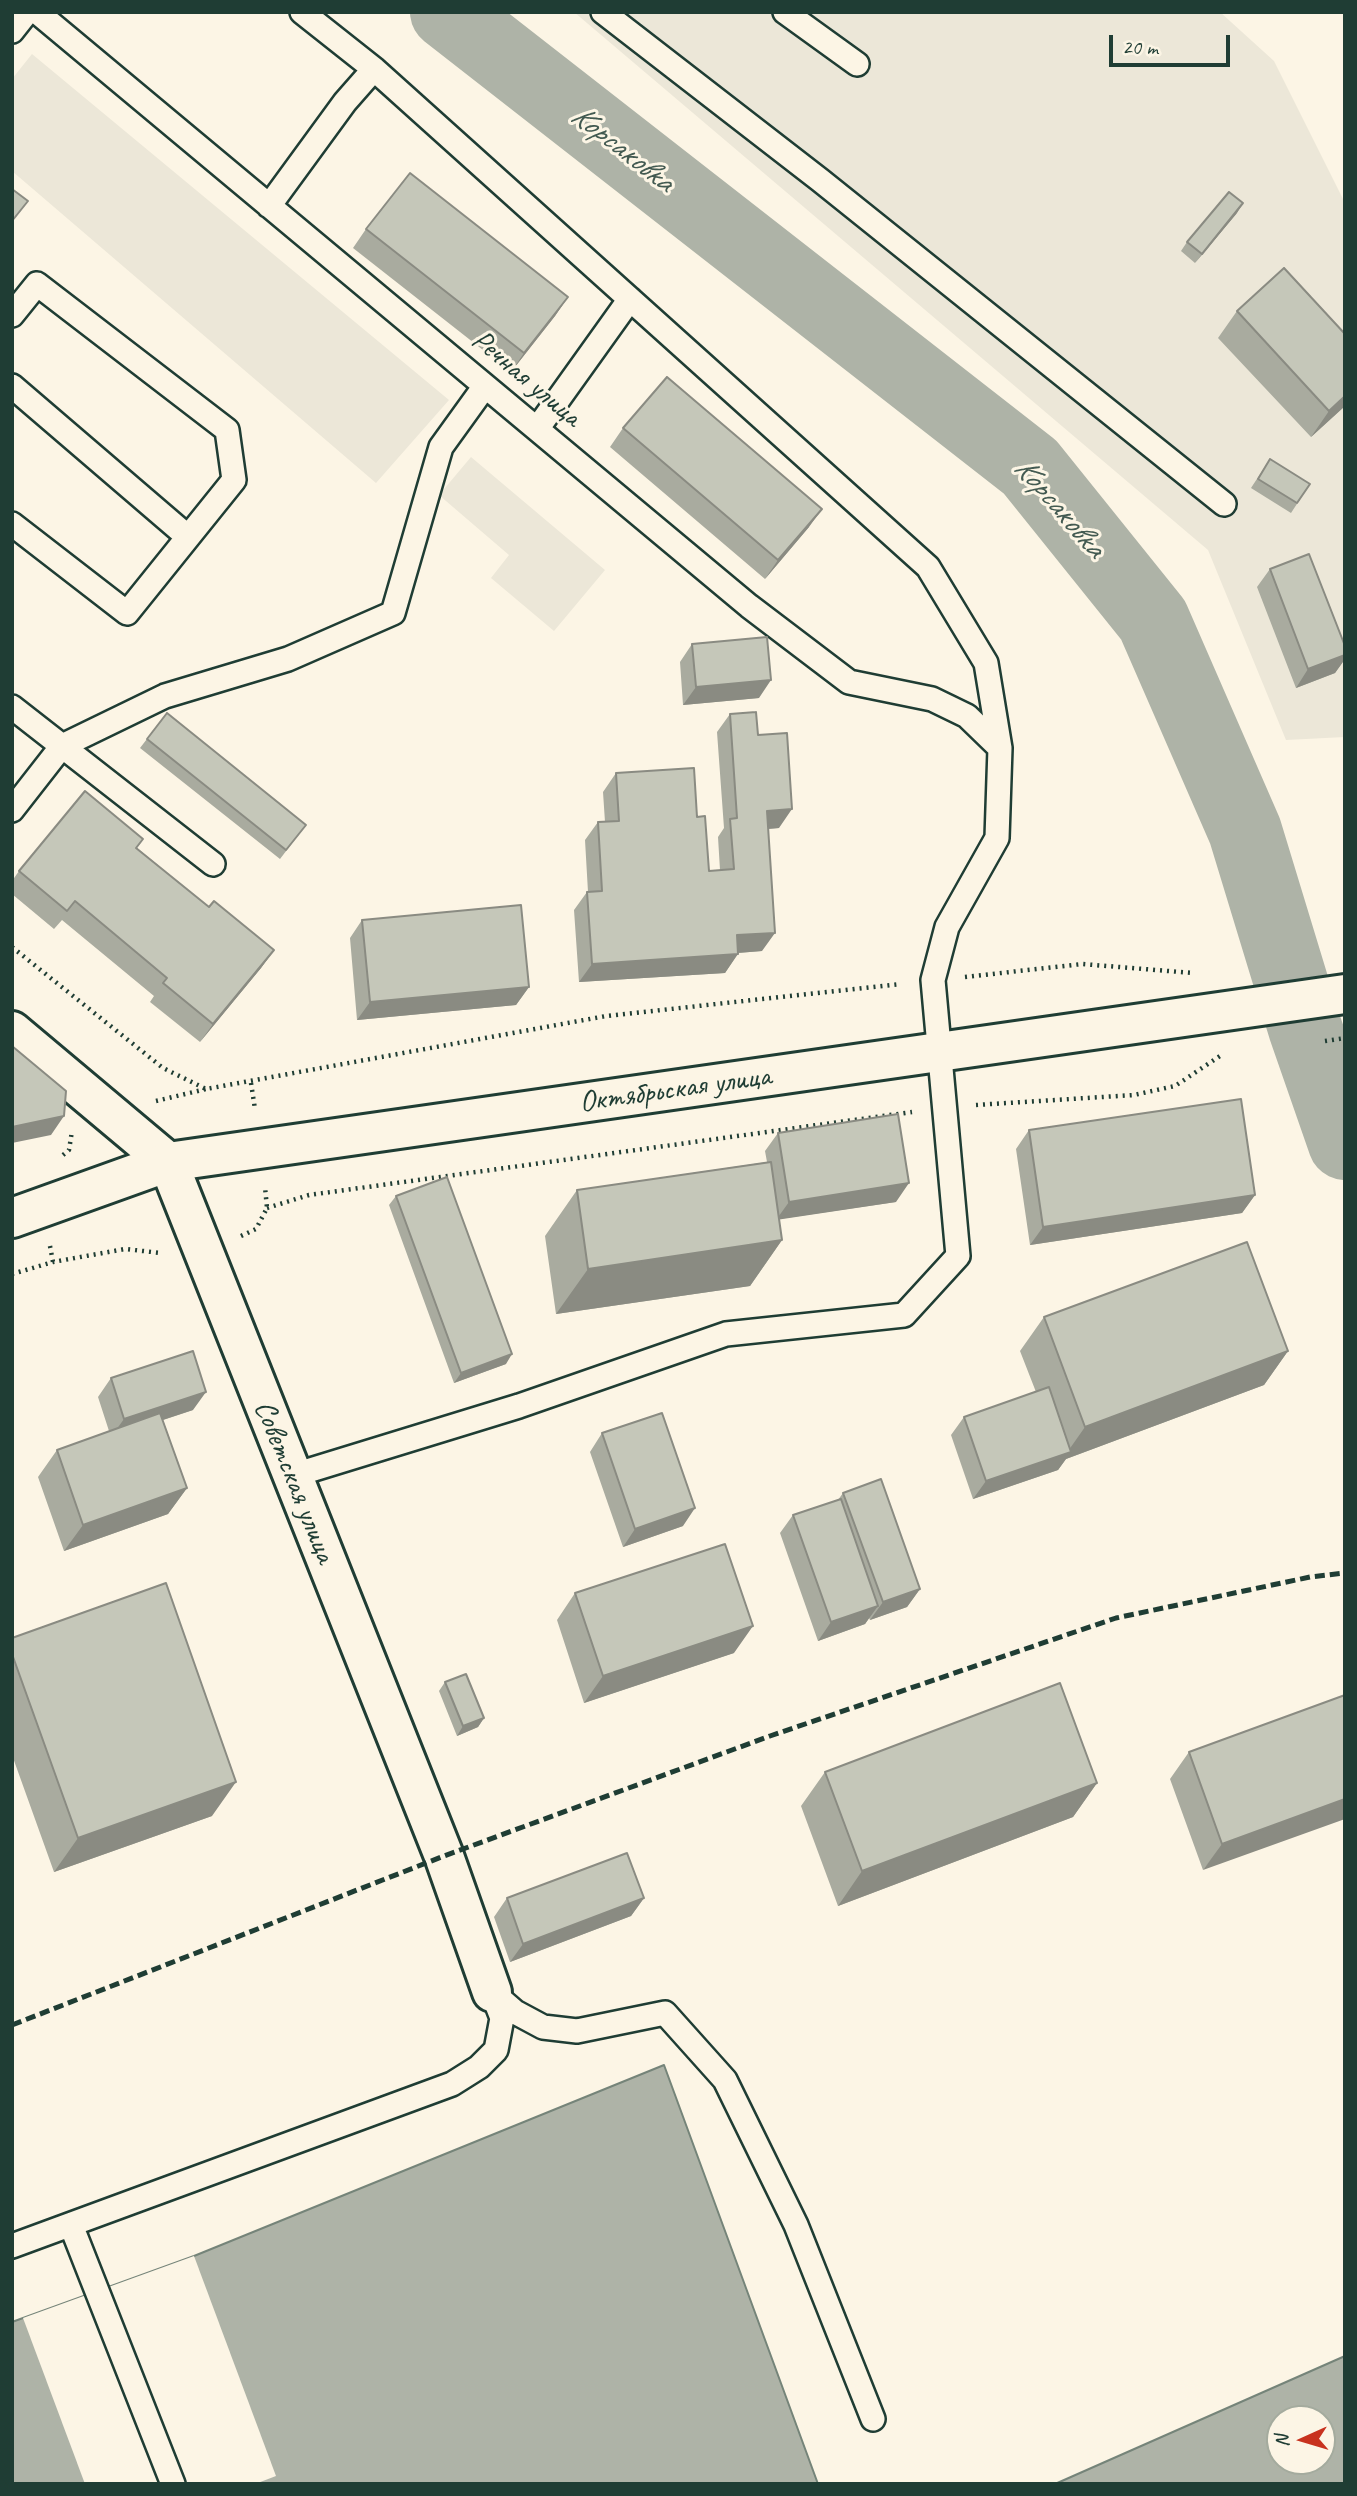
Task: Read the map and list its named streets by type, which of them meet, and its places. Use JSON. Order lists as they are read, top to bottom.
{
  "streets": {
    "main road": ["Октябрьская улица", "Советская улица"],
    "lane": ["Речная улица"]
  },
  "crossings": [
    ["Октябрьская улица", "Советская улица"]
  ],
  "water": ["Корсаковка"],
  "scale_bar": "20 m",
  "north": "left"
}
